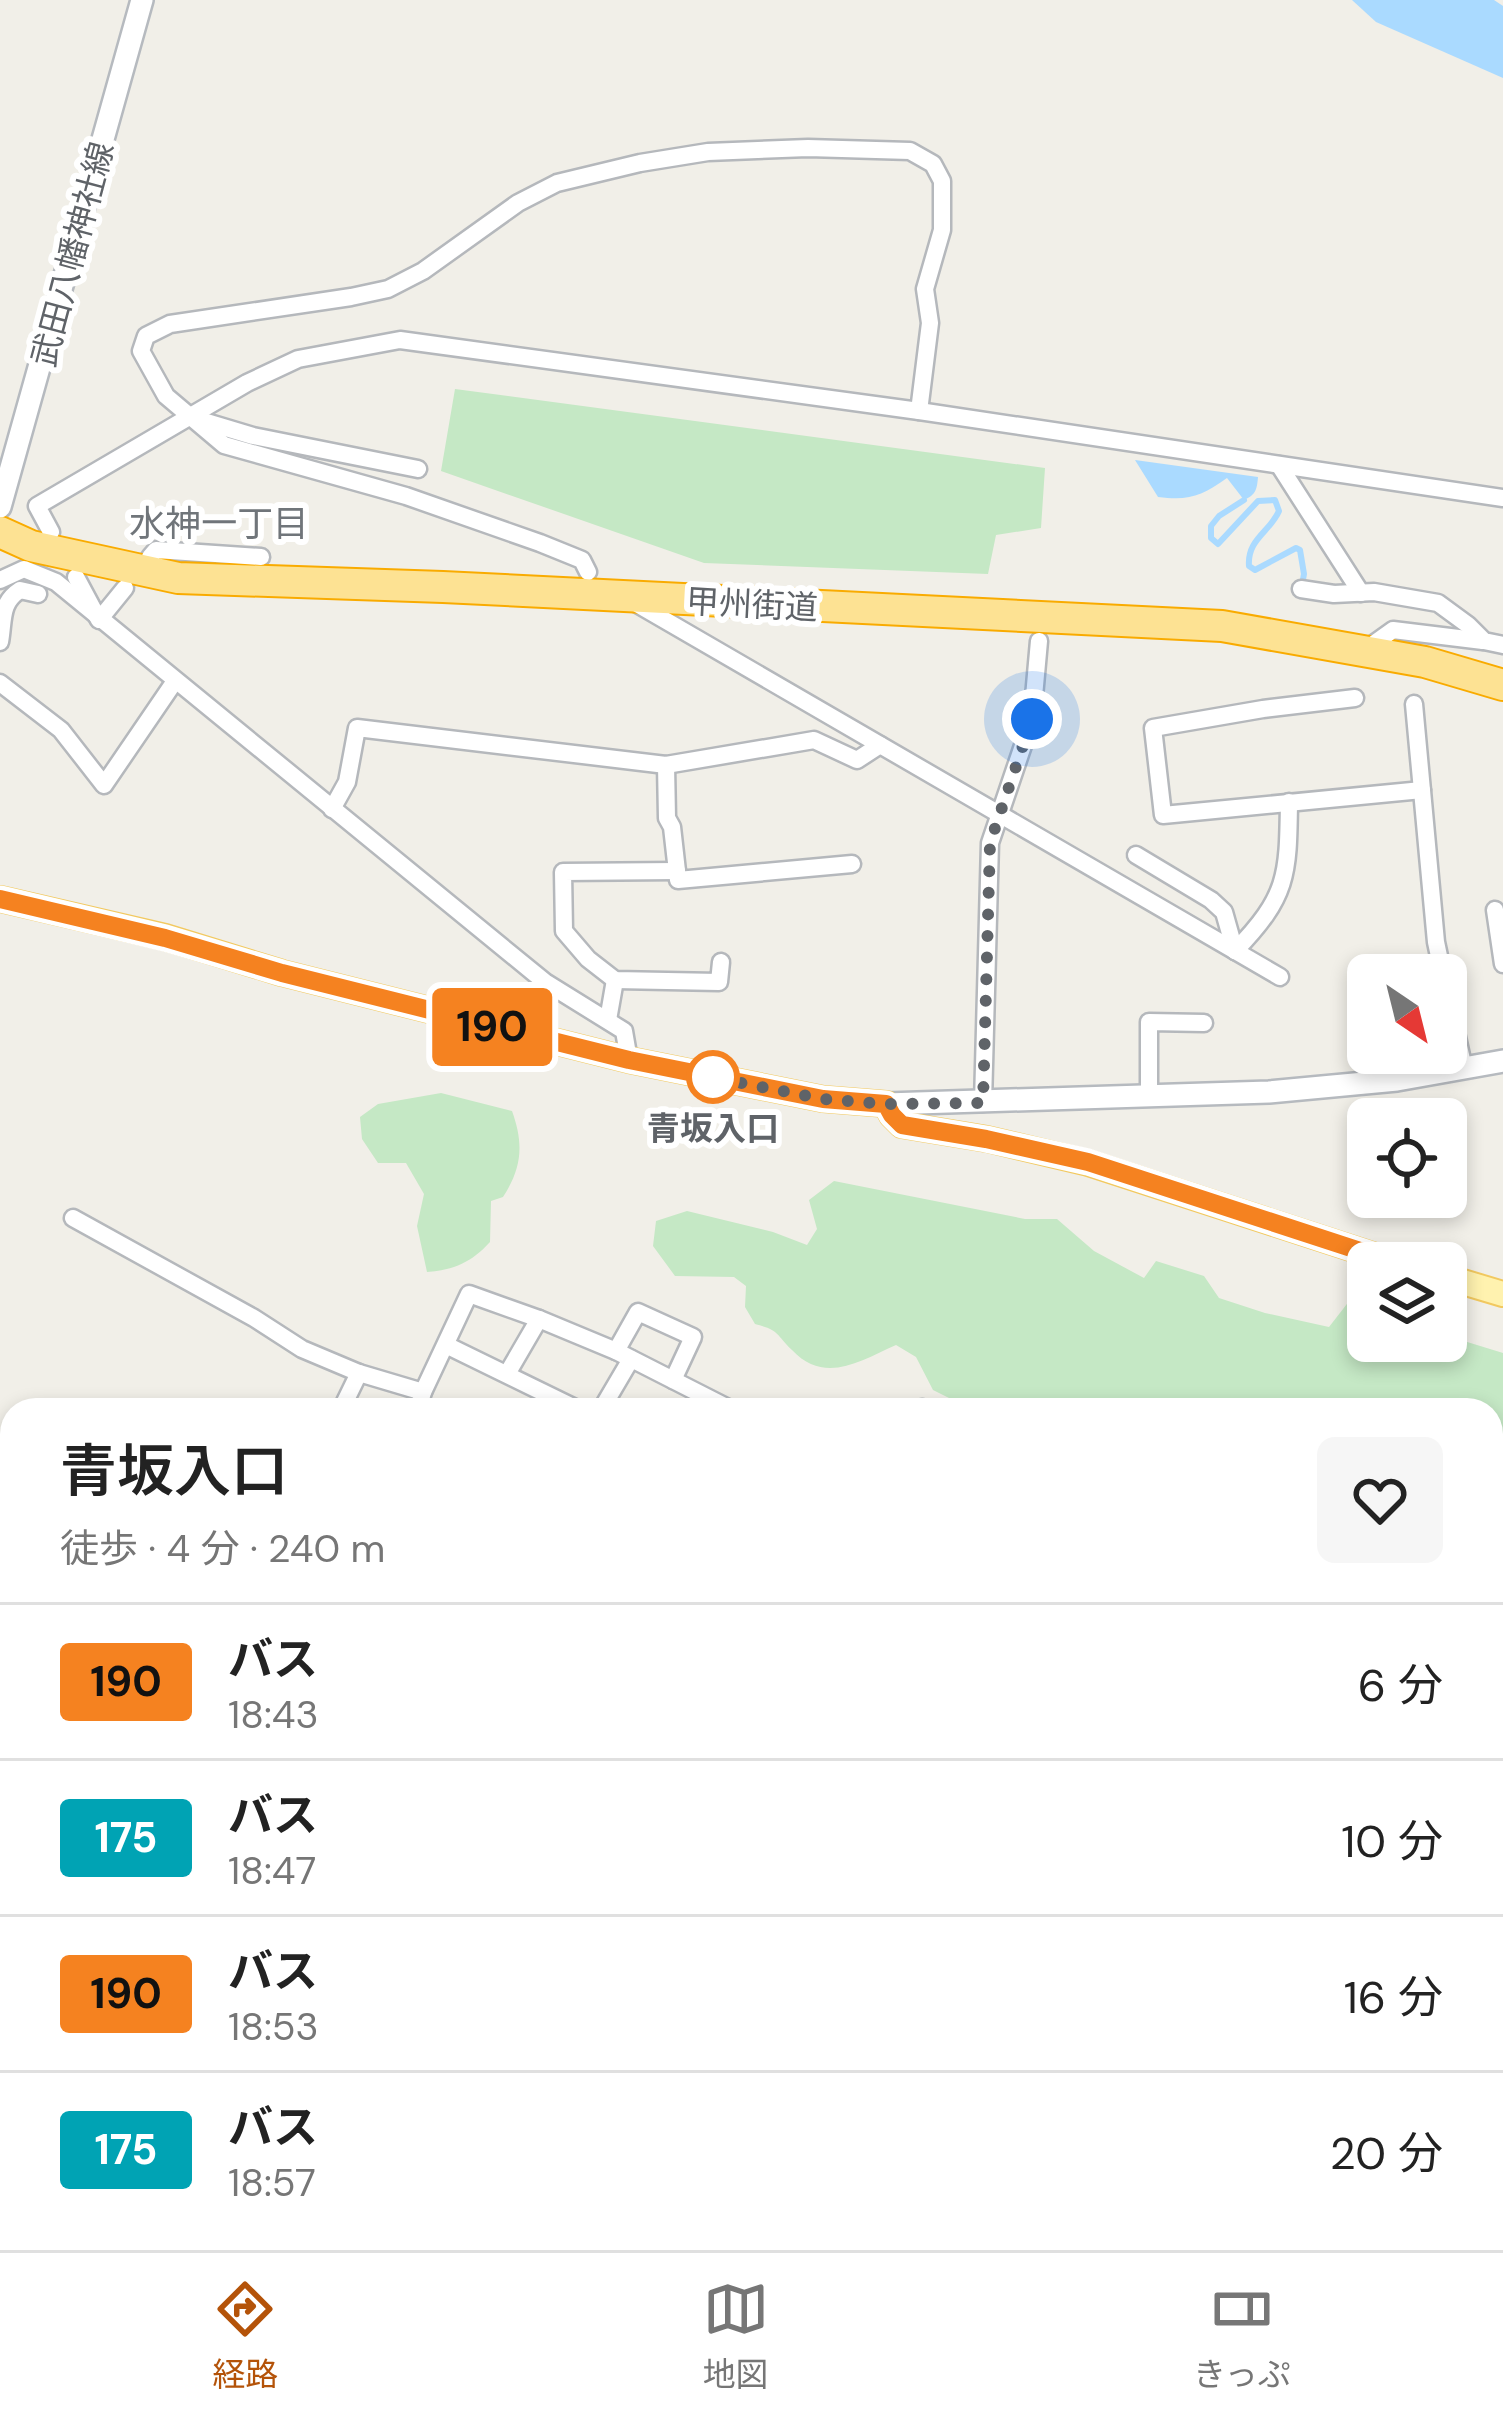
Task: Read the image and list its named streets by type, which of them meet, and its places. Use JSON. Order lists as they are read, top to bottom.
{
  "streets": {
    "highway": ["甲州街道"],
    "street": ["武田八幡神社線"]
  },
  "crossings": [
    ["武田八幡神社線", "甲州街道"]
  ],
  "districts": ["水神一丁目"],
  "places": ["青坂入口"],
  "lines": ["bus line 190"],
  "north": "bottom right",
  "page": {
    "on_map": "190",
    "heading": ["青坂入口", "徒歩 · 4 分 · 240 m"],
    "list": [
      {
        "mark": "190",
        "name": "バス",
        "note": "18:43",
        "value": "6 分"
      },
      {
        "mark": "175",
        "name": "バス",
        "note": "18:47",
        "value": "10 分"
      },
      {
        "mark": "190",
        "name": "バス",
        "note": "18:53",
        "value": "16 分"
      },
      {
        "mark": "175",
        "name": "バス",
        "note": "18:57",
        "value": "20 分"
      }
    ],
    "tabs": ["経路", "地図", "きっぷ"]
  }
}
